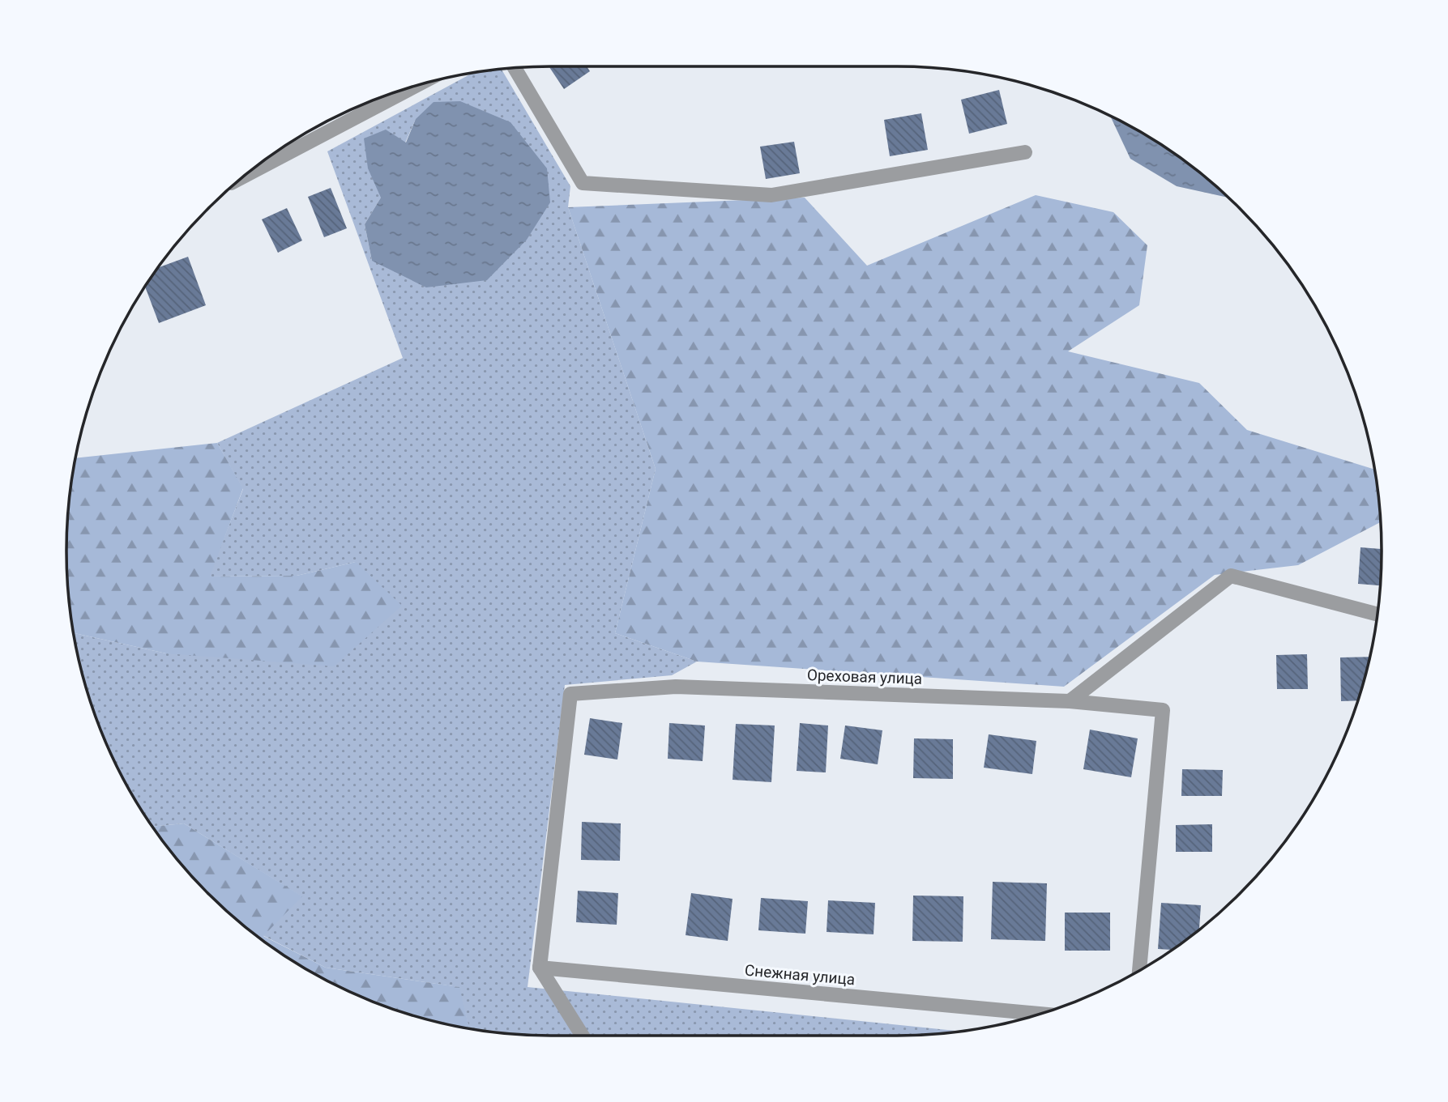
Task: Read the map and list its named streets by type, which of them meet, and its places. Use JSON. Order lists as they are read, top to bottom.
{
  "streets": {
    "street": ["Ореховая улица", "Снежная улица"]
  },
  "crossings": [
    ["Ореховая улица", "Снежная улица"]
  ]
}
